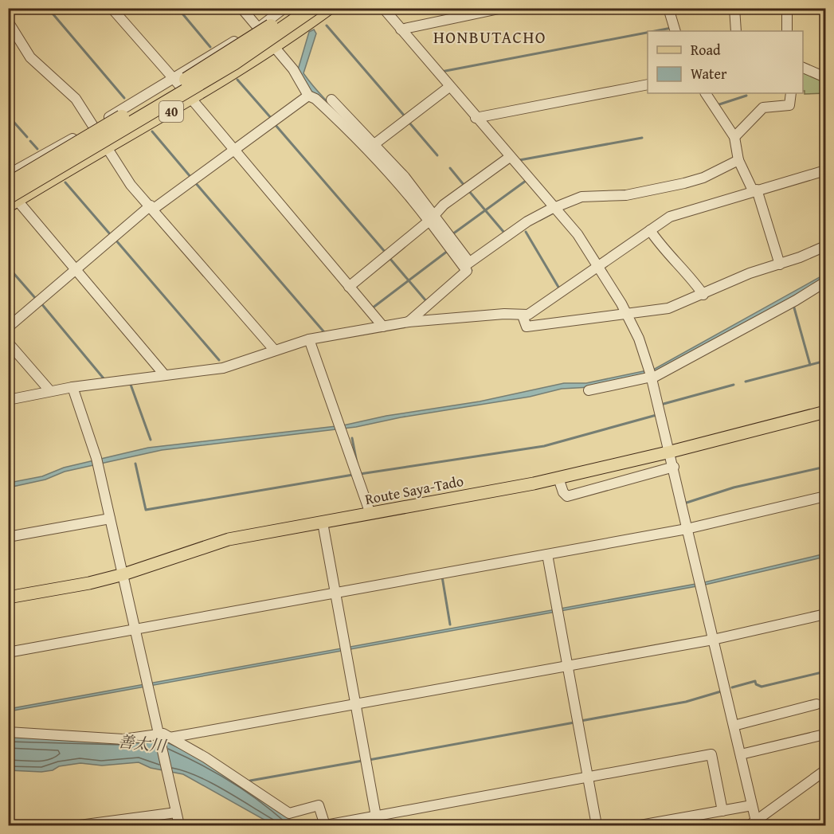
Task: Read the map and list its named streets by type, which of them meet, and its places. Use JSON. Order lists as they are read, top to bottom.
{
  "streets": {
    "main road": ["40", "Route Saya-Tado"]
  },
  "districts": ["HONBUTACHO"],
  "water": ["善太川"],
  "legend": ["Road", "Water"]
}
